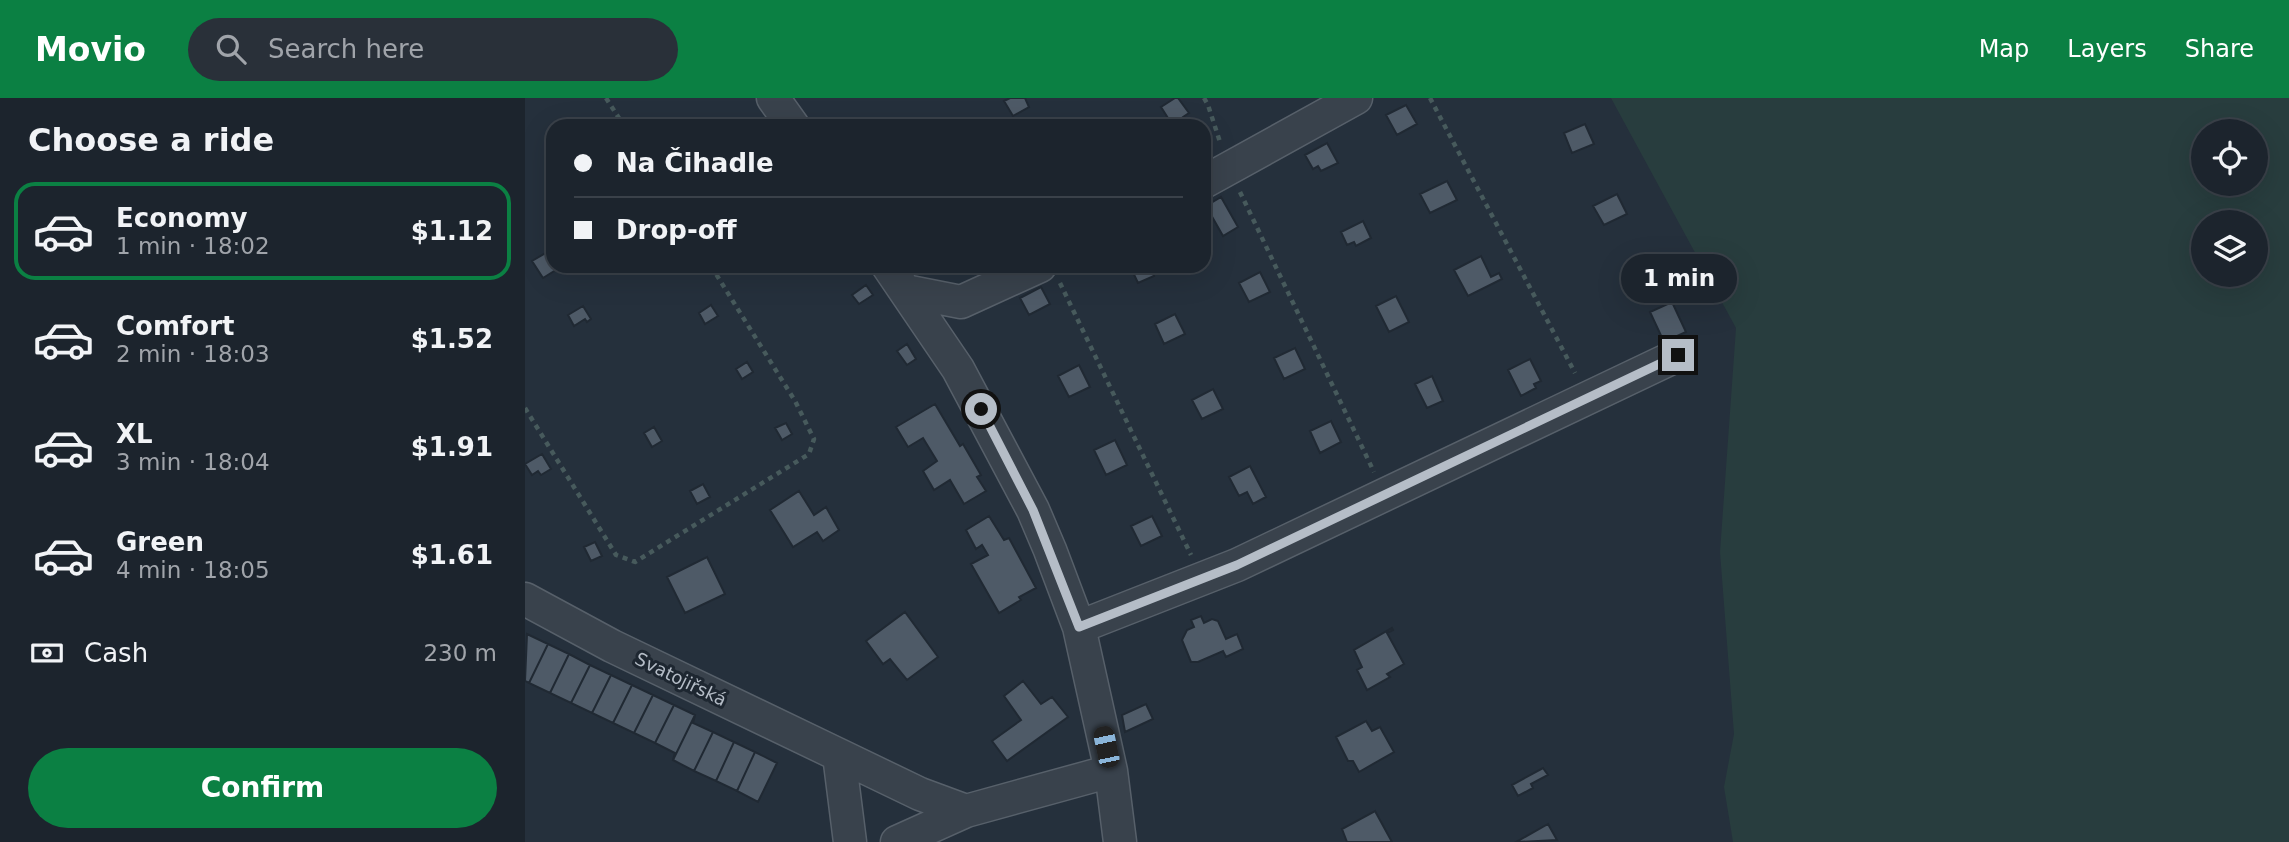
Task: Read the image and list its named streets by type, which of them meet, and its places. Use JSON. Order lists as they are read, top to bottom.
{
  "streets": {
    "street": ["Svatojiřská"]
  },
  "page": {
    "header": "Movio",
    "search": "Search here",
    "nav": ["Map", "Layers", "Share"],
    "heading": "Choose a ride",
    "banner": ["Na Čihadle", "Drop-off"],
    "list": [
      {
        "name": "Economy",
        "note": "1 min · 18:02",
        "value": "$1.12"
      },
      {
        "name": "Comfort",
        "note": "2 min · 18:03",
        "value": "$1.52"
      },
      {
        "name": "XL",
        "note": "3 min · 18:04",
        "value": "$1.91"
      },
      {
        "name": "Green",
        "note": "4 min · 18:05",
        "value": "$1.61"
      }
    ],
    "bubble": "1 min",
    "pay": ["Cash", "230 m"],
    "buttons": "Confirm"
  }
}
